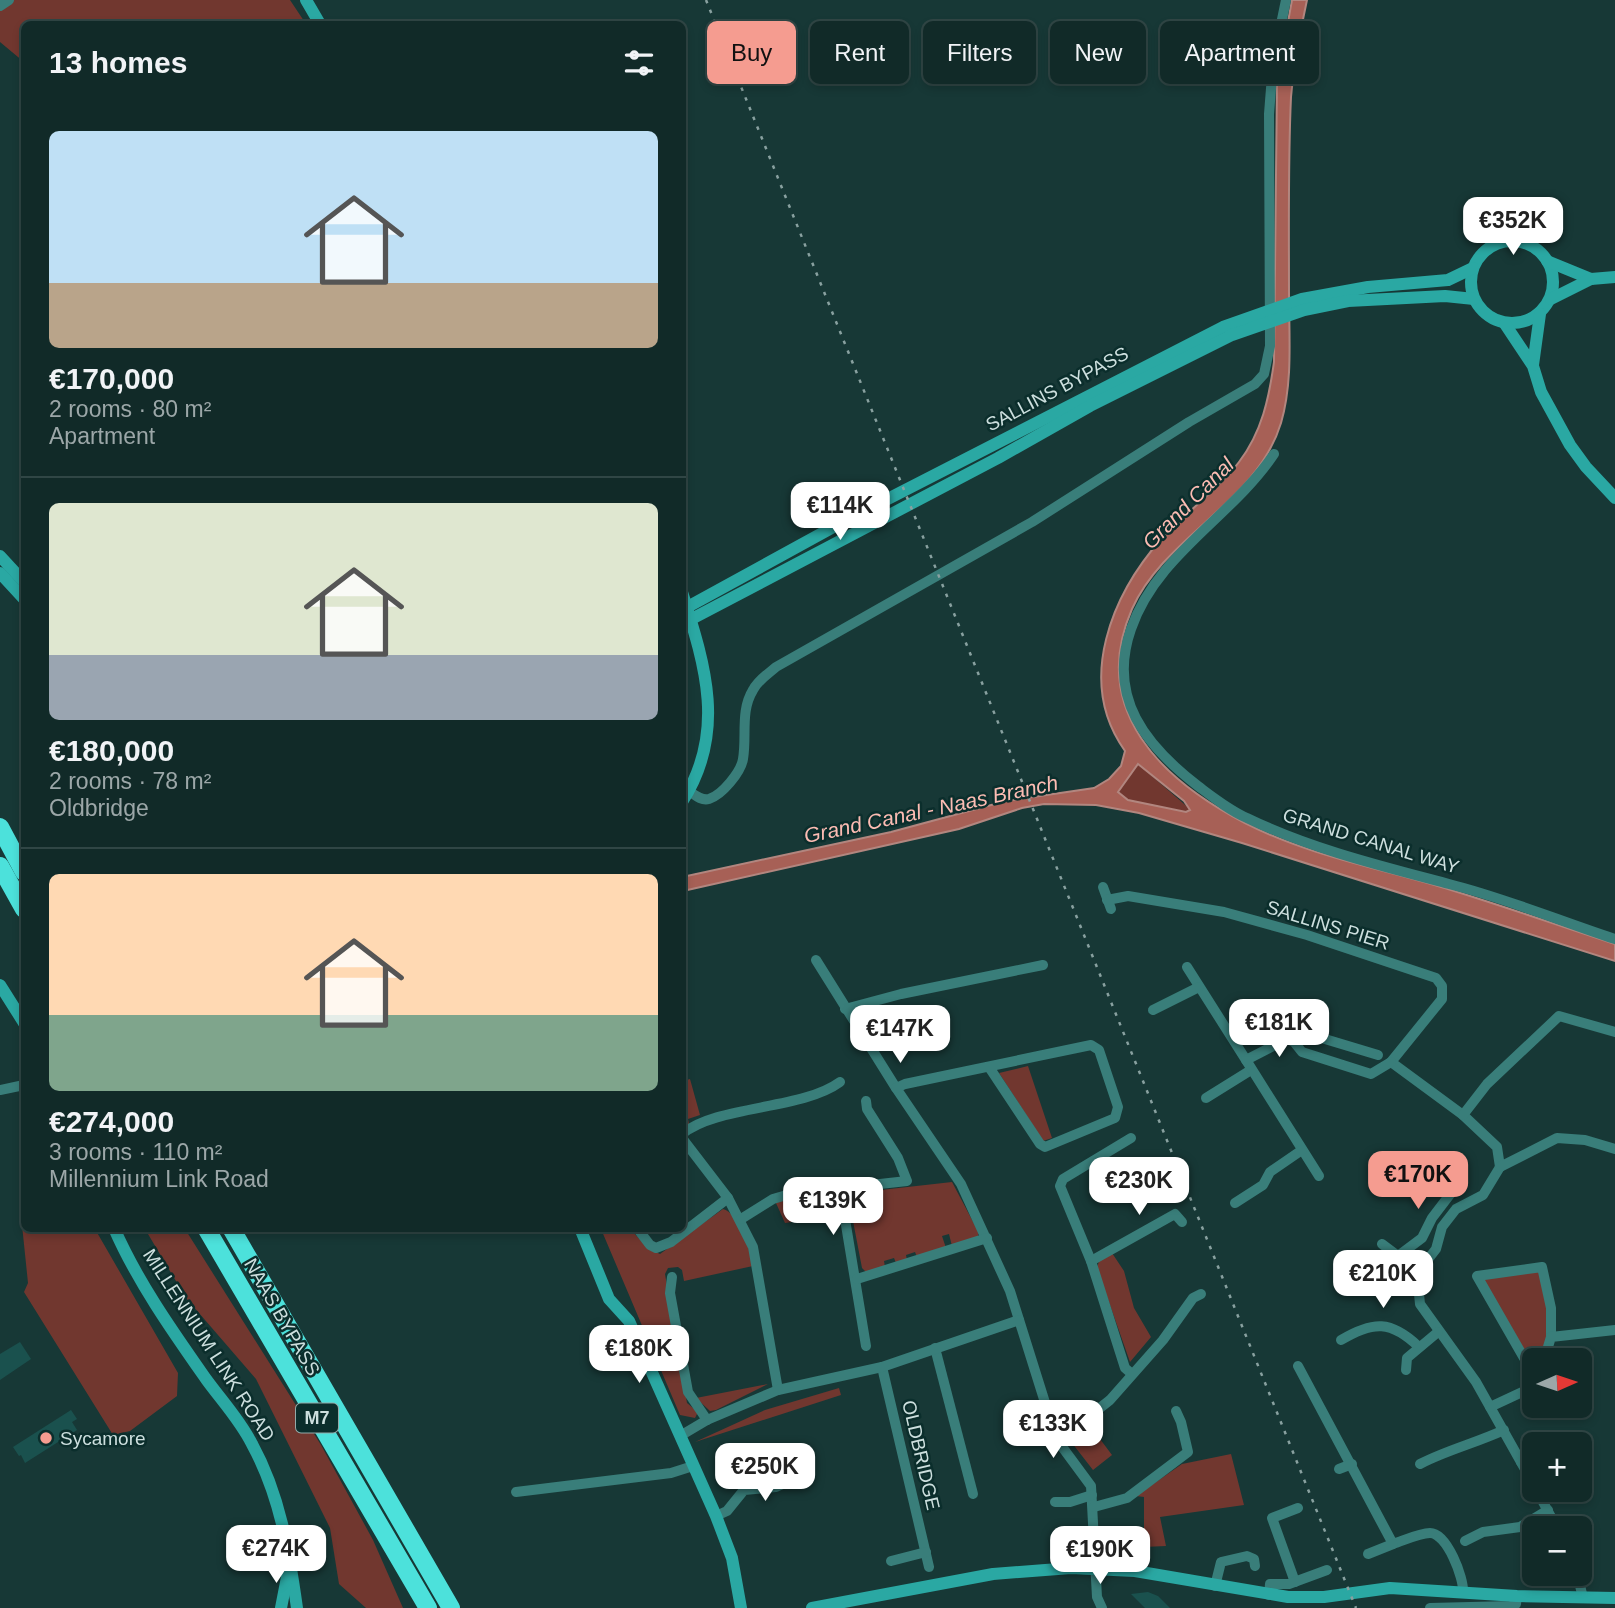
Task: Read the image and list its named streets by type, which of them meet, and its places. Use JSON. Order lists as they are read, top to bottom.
{
  "streets": {
    "highway": ["NAAS BYPASS", "M7"],
    "main road": ["SALLINS BYPASS", "MILLENNIUM LINK ROAD"],
    "street": ["GRAND CANAL WAY", "SALLINS PIER", "OLDBRIDGE"]
  },
  "water": ["Grand Canal", "Grand Canal - Naas Branch"],
  "places": ["Sycamore"],
  "north": "right",
  "page": {
    "chip": [
      "Buy",
      "Rent",
      "Filters",
      "New",
      "Apartment"
    ],
    "heading": "13 homes",
    "list": [
      {
        "name": "€170,000",
        "note": "2 rooms · 80 m² · Apartment"
      },
      {
        "name": "€180,000",
        "note": "2 rooms · 78 m² · Oldbridge"
      },
      {
        "name": "€274,000",
        "note": "3 rooms · 110 m² · Millennium Link Road"
      }
    ],
    "price": [
      "€352K",
      "€114K",
      "€181K",
      "€147K",
      "€170K",
      "€230K",
      "€139K",
      "€210K",
      "€180K",
      "€133K",
      "€250K",
      "€274K",
      "€190K"
    ],
    "map_buttons": ["+", "−"]
  }
}
